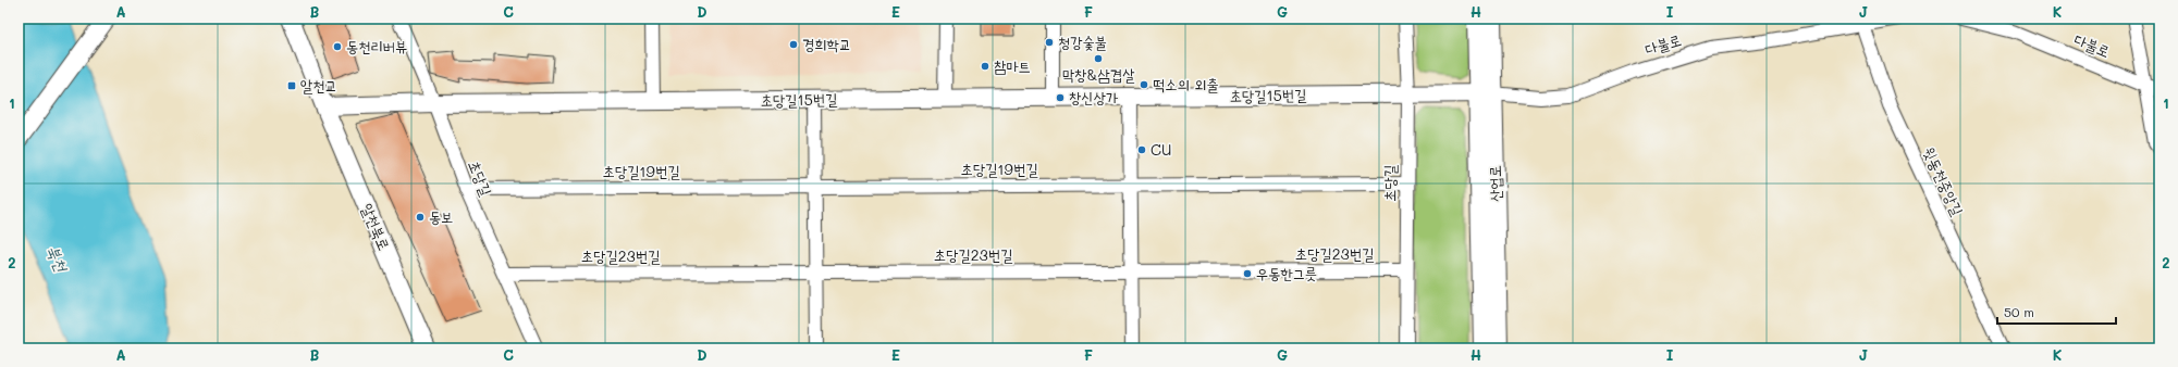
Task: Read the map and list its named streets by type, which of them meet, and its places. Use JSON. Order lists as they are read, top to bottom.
{
  "streets": {
    "street": [
      "다불로",
      "초당길15번길",
      "초당길19번길",
      "초당길",
      "윗동천중앙길",
      "산업로",
      "알천북로",
      "초당길23번길"
    ]
  },
  "crossings": [
    ["다불로", "초당길15번길"],
    ["다불로", "윗동천중앙길"],
    ["다불로", "산업로"],
    ["초당길15번길", "초당길"],
    ["초당길15번길", "산업로"],
    ["초당길19번길", "초당길"],
    ["초당길", "초당길23번길"]
  ],
  "water": ["북천"],
  "places": {
    "other": [
      "청강숯불",
      "경희학교",
      "동천리버뷰",
      "막창&삼겹살",
      "참마트",
      "떡소의 외출",
      "창신상가",
      "CU",
      "동보",
      "우동한그릇"
    ],
    "transit": ["알천교"]
  },
  "scale_bar": "50 m",
  "grid": {
    "columns": [
      "A",
      "B",
      "C",
      "D",
      "E",
      "F",
      "G",
      "H",
      "I",
      "J",
      "K"
    ],
    "rows": ["1", "2"]
  }
}
